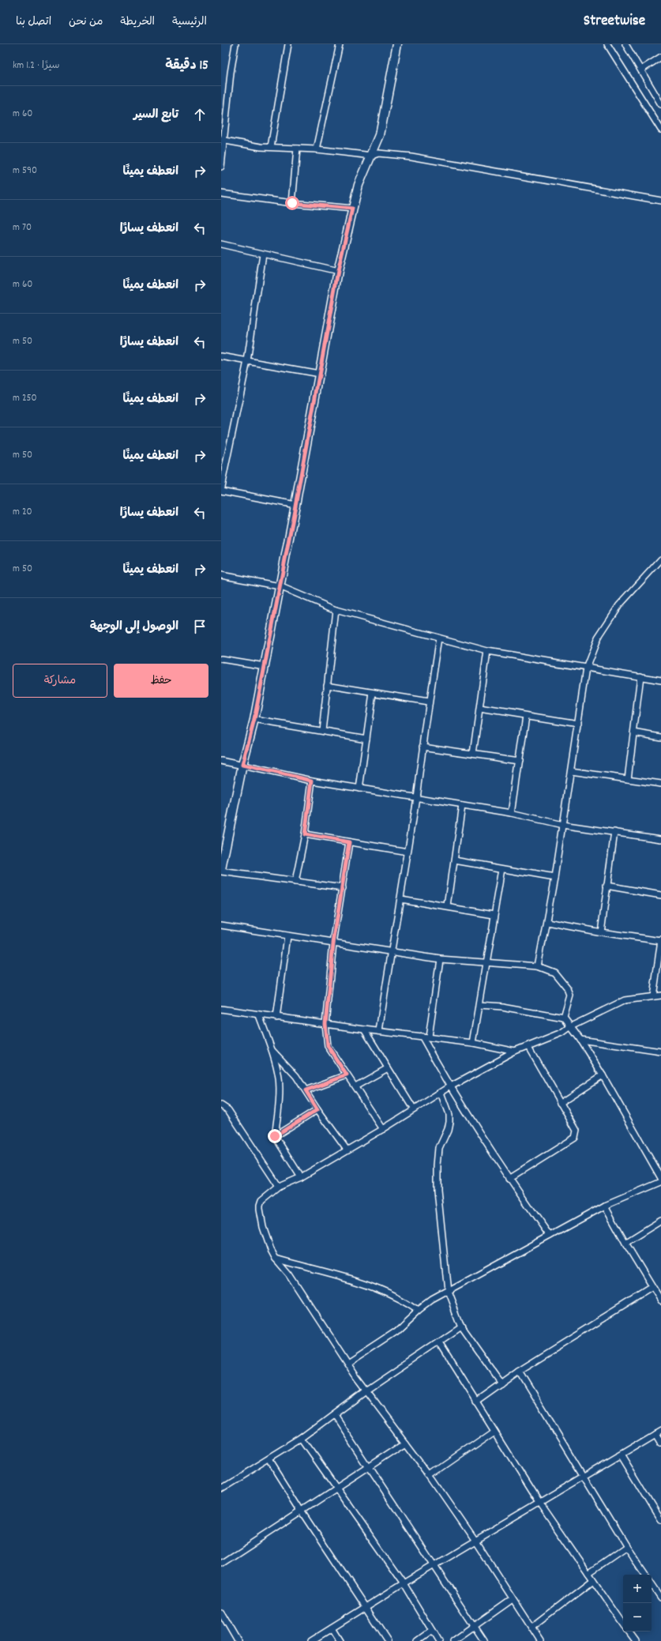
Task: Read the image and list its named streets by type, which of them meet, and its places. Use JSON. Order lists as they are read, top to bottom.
{
  "page": {
    "header": "Streetwise",
    "nav": [
      "الرئيسية",
      "الخريطة",
      "من نحن",
      "اتصل بنا"
    ],
    "heading": ["15 دقيقة", "سيرًا · 1.2 km"],
    "list": [
      ["تابع السير", "60 m"],
      ["انعطف يمينًا", "590 m"],
      ["انعطف يسارًا", "70 m"],
      ["انعطف يمينًا", "60 m"],
      ["انعطف يسارًا", "50 m"],
      ["انعطف يمينًا", "250 m"],
      ["انعطف يمينًا", "50 m"],
      ["انعطف يسارًا", "20 m"],
      ["انعطف يمينًا", "50 m"],
      "الوصول إلى الوجهة"
    ],
    "buttons": ["حفظ", "مشاركة"],
    "map_buttons": ["+", "−"]
  }
}
